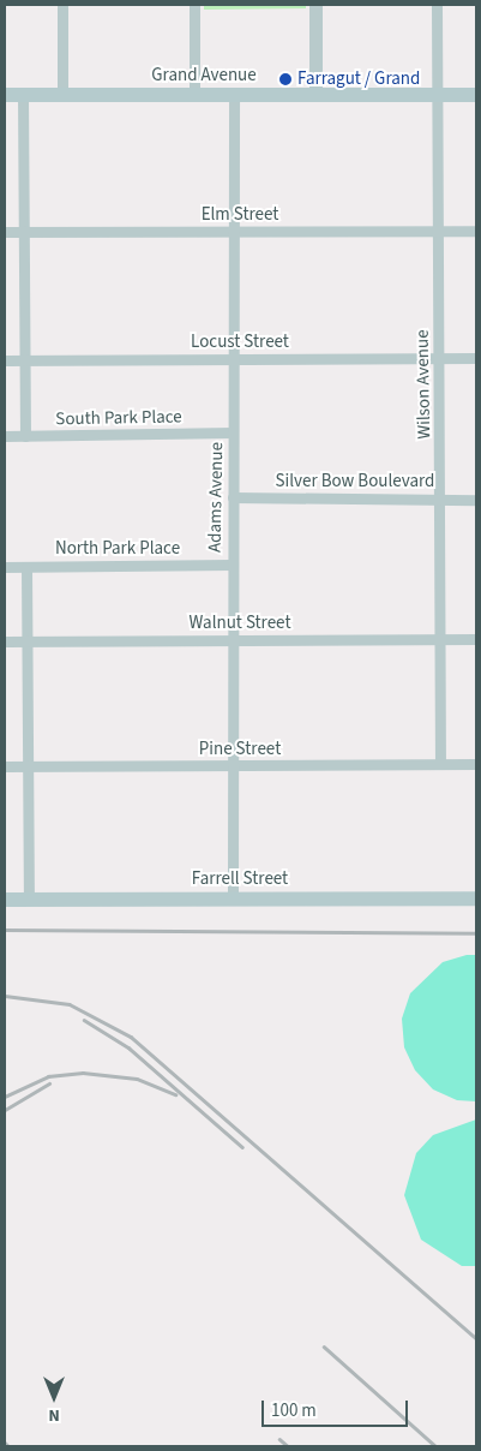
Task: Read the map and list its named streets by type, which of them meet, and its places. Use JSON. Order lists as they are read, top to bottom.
{
  "streets": {
    "main road": ["Grand Avenue", "Farrell Street"],
    "street": [
      "Elm Street",
      "Locust Street",
      "Wilson Avenue",
      "South Park Place",
      "Silver Bow Boulevard",
      "Adams Avenue",
      "North Park Place",
      "Walnut Street",
      "Pine Street"
    ]
  },
  "crossings": [
    ["Grand Avenue", "Wilson Avenue"],
    ["Grand Avenue", "Adams Avenue"],
    ["Elm Street", "Wilson Avenue"],
    ["Elm Street", "Adams Avenue"],
    ["Locust Street", "Wilson Avenue"],
    ["Locust Street", "Adams Avenue"],
    ["Wilson Avenue", "Silver Bow Boulevard"],
    ["Wilson Avenue", "Walnut Street"],
    ["Wilson Avenue", "Pine Street"],
    ["South Park Place", "Adams Avenue"],
    ["Silver Bow Boulevard", "Adams Avenue"],
    ["Adams Avenue", "North Park Place"],
    ["Adams Avenue", "Walnut Street"],
    ["Adams Avenue", "Pine Street"],
    ["Adams Avenue", "Farrell Street"]
  ],
  "places": ["Farragut / Grand"],
  "scale_bar": "100 m",
  "north": "bottom"
}
